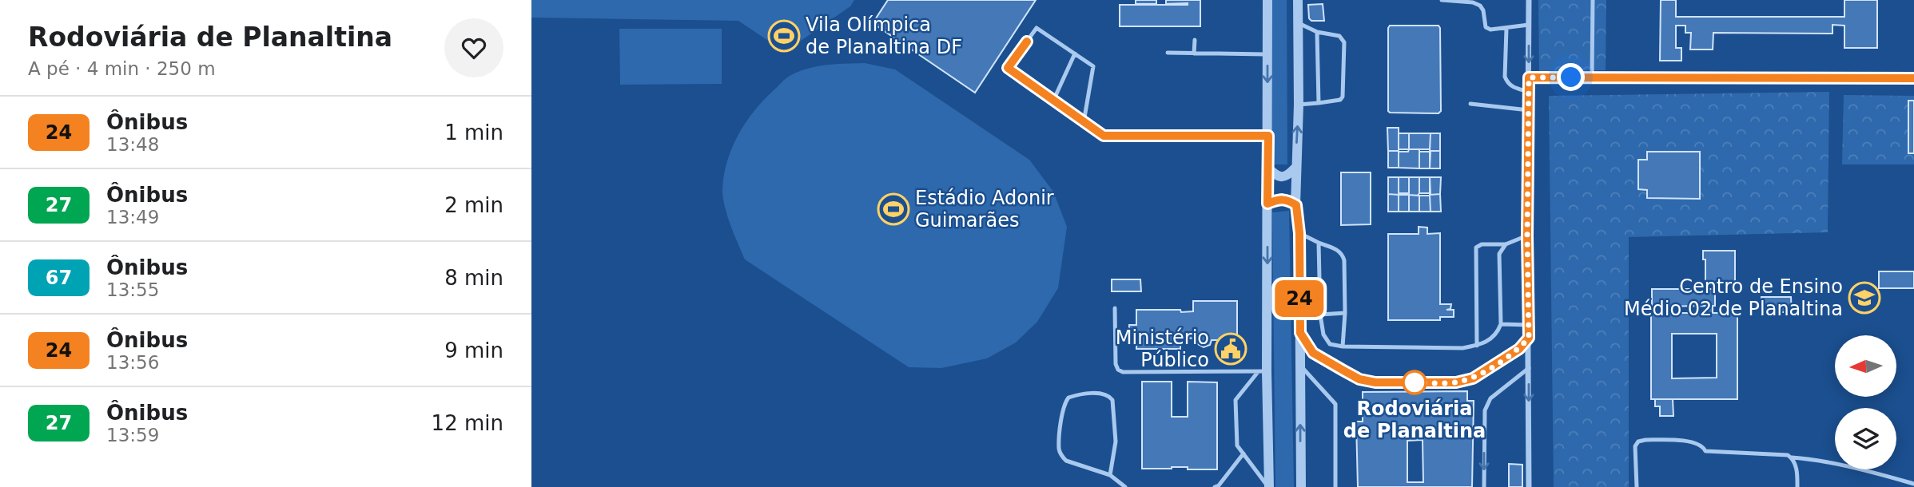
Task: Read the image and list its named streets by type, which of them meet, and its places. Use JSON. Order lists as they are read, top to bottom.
{
  "places": {
    "sports": ["Vila Olímpica de Planaltina DF", "Estádio Adonir Guimarães"],
    "school or university": ["Centro de Ensino Médio 02 de Planaltina"],
    "public building": ["Ministério Público"],
    "other": ["Rodoviária de Planaltina"]
  },
  "lines": ["bus line 24"],
  "north": "left",
  "page": {
    "heading": ["Rodoviária de Planaltina", "A pé · 4 min · 250 m"],
    "on_map": "24",
    "list": [
      {
        "mark": "24",
        "name": "Ônibus",
        "note": "13:48",
        "value": "1 min"
      },
      {
        "mark": "27",
        "name": "Ônibus",
        "note": "13:49",
        "value": "2 min"
      },
      {
        "mark": "67",
        "name": "Ônibus",
        "note": "13:55",
        "value": "8 min"
      },
      {
        "mark": "24",
        "name": "Ônibus",
        "note": "13:56",
        "value": "9 min"
      },
      {
        "mark": "27",
        "name": "Ônibus",
        "note": "13:59",
        "value": "12 min"
      }
    ]
  }
}
